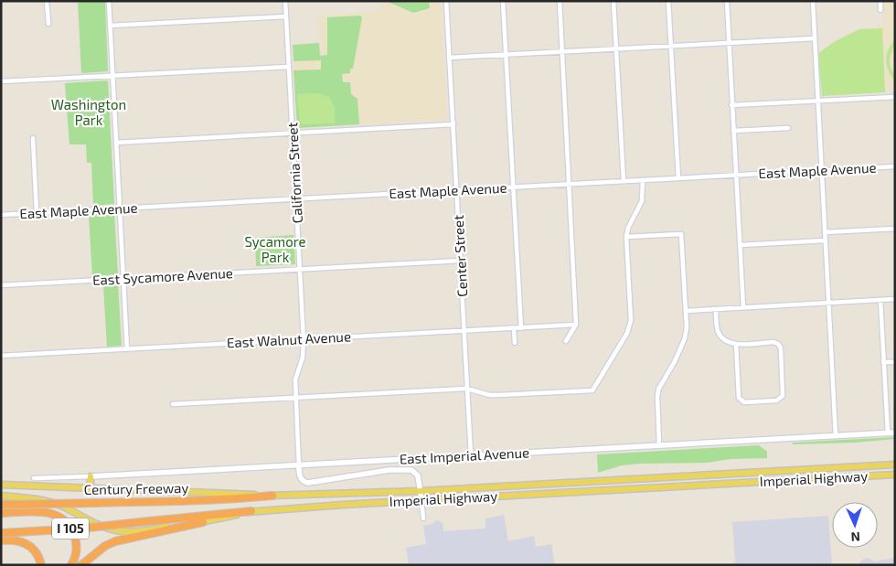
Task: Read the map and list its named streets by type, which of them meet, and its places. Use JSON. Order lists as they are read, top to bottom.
{
  "streets": {
    "highway": ["Century Freeway", "I 105"],
    "main road": ["Imperial Highway"],
    "street": [
      "East Maple Avenue",
      "California Street",
      "Center Street",
      "East Sycamore Avenue",
      "East Walnut Avenue",
      "East Imperial Avenue"
    ]
  },
  "crossings": [
    ["East Maple Avenue", "California Street"],
    ["East Maple Avenue", "Center Street"],
    ["California Street", "East Sycamore Avenue"],
    ["California Street", "East Walnut Avenue"],
    ["California Street", "East Imperial Avenue"],
    ["California Street", "Imperial Highway"],
    ["Center Street", "East Sycamore Avenue"],
    ["Center Street", "East Walnut Avenue"],
    ["Center Street", "East Imperial Avenue"],
    ["Imperial Highway", "Century Freeway"]
  ],
  "parks": ["Washington Park", "Sycamore Park"],
  "north": "bottom"
}
